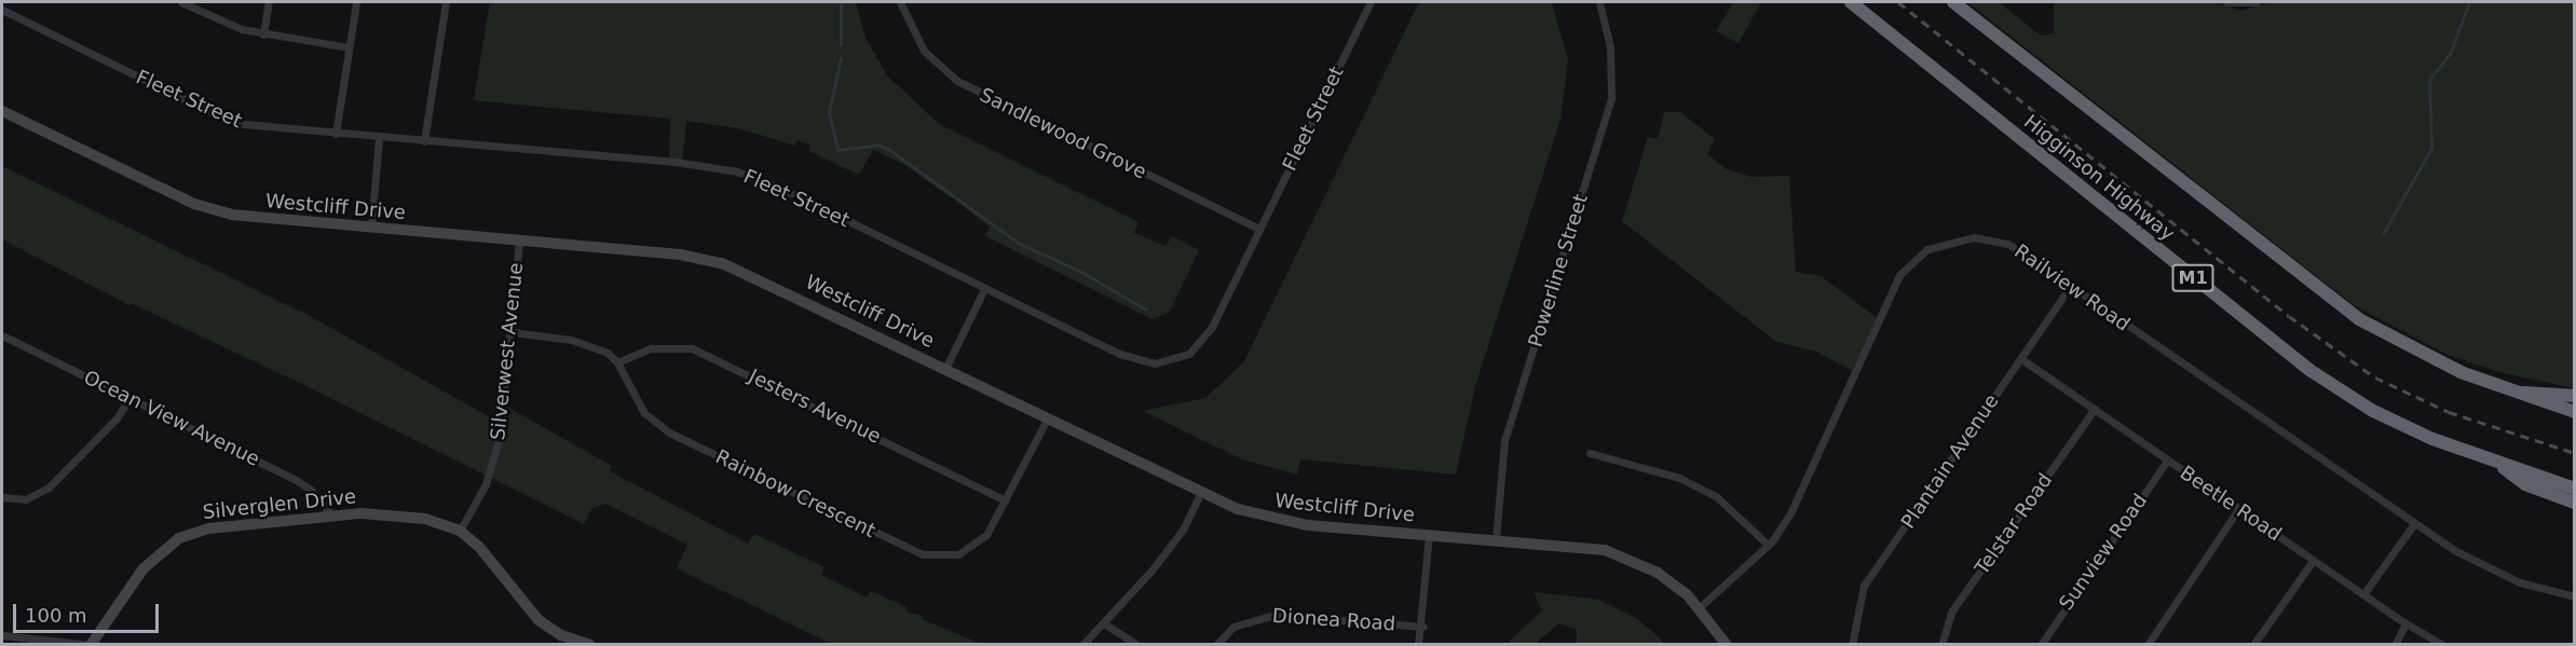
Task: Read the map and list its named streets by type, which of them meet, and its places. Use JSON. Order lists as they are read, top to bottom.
{
  "streets": {
    "highway": ["Higginson Highway", "M1"],
    "street": [
      "Fleet Street",
      "Sandlewood Grove",
      "Westcliff Drive",
      "Powerline Street",
      "Railview Road",
      "Silverwest Avenue",
      "Jesters Avenue",
      "Ocean View Avenue",
      "Plantain Avenue",
      "Rainbow Crescent",
      "Beetle Road",
      "Silverglen Drive",
      "Telstar Road",
      "Sunview Road",
      "Dionea Road"
    ]
  },
  "crossings": [
    ["Fleet Street", "Sandlewood Grove"],
    ["Westcliff Drive", "Powerline Street"],
    ["Westcliff Drive", "Railview Road"],
    ["Westcliff Drive", "Silverwest Avenue"],
    ["Westcliff Drive", "Rainbow Crescent"],
    ["Railview Road", "Plantain Avenue"],
    ["Silverwest Avenue", "Silverglen Drive"],
    ["Jesters Avenue", "Rainbow Crescent"],
    ["Ocean View Avenue", "Silverglen Drive"],
    ["Plantain Avenue", "Beetle Road"],
    ["Beetle Road", "Telstar Road"],
    ["Beetle Road", "Sunview Road"]
  ],
  "scale_bar": "100 m"
}
